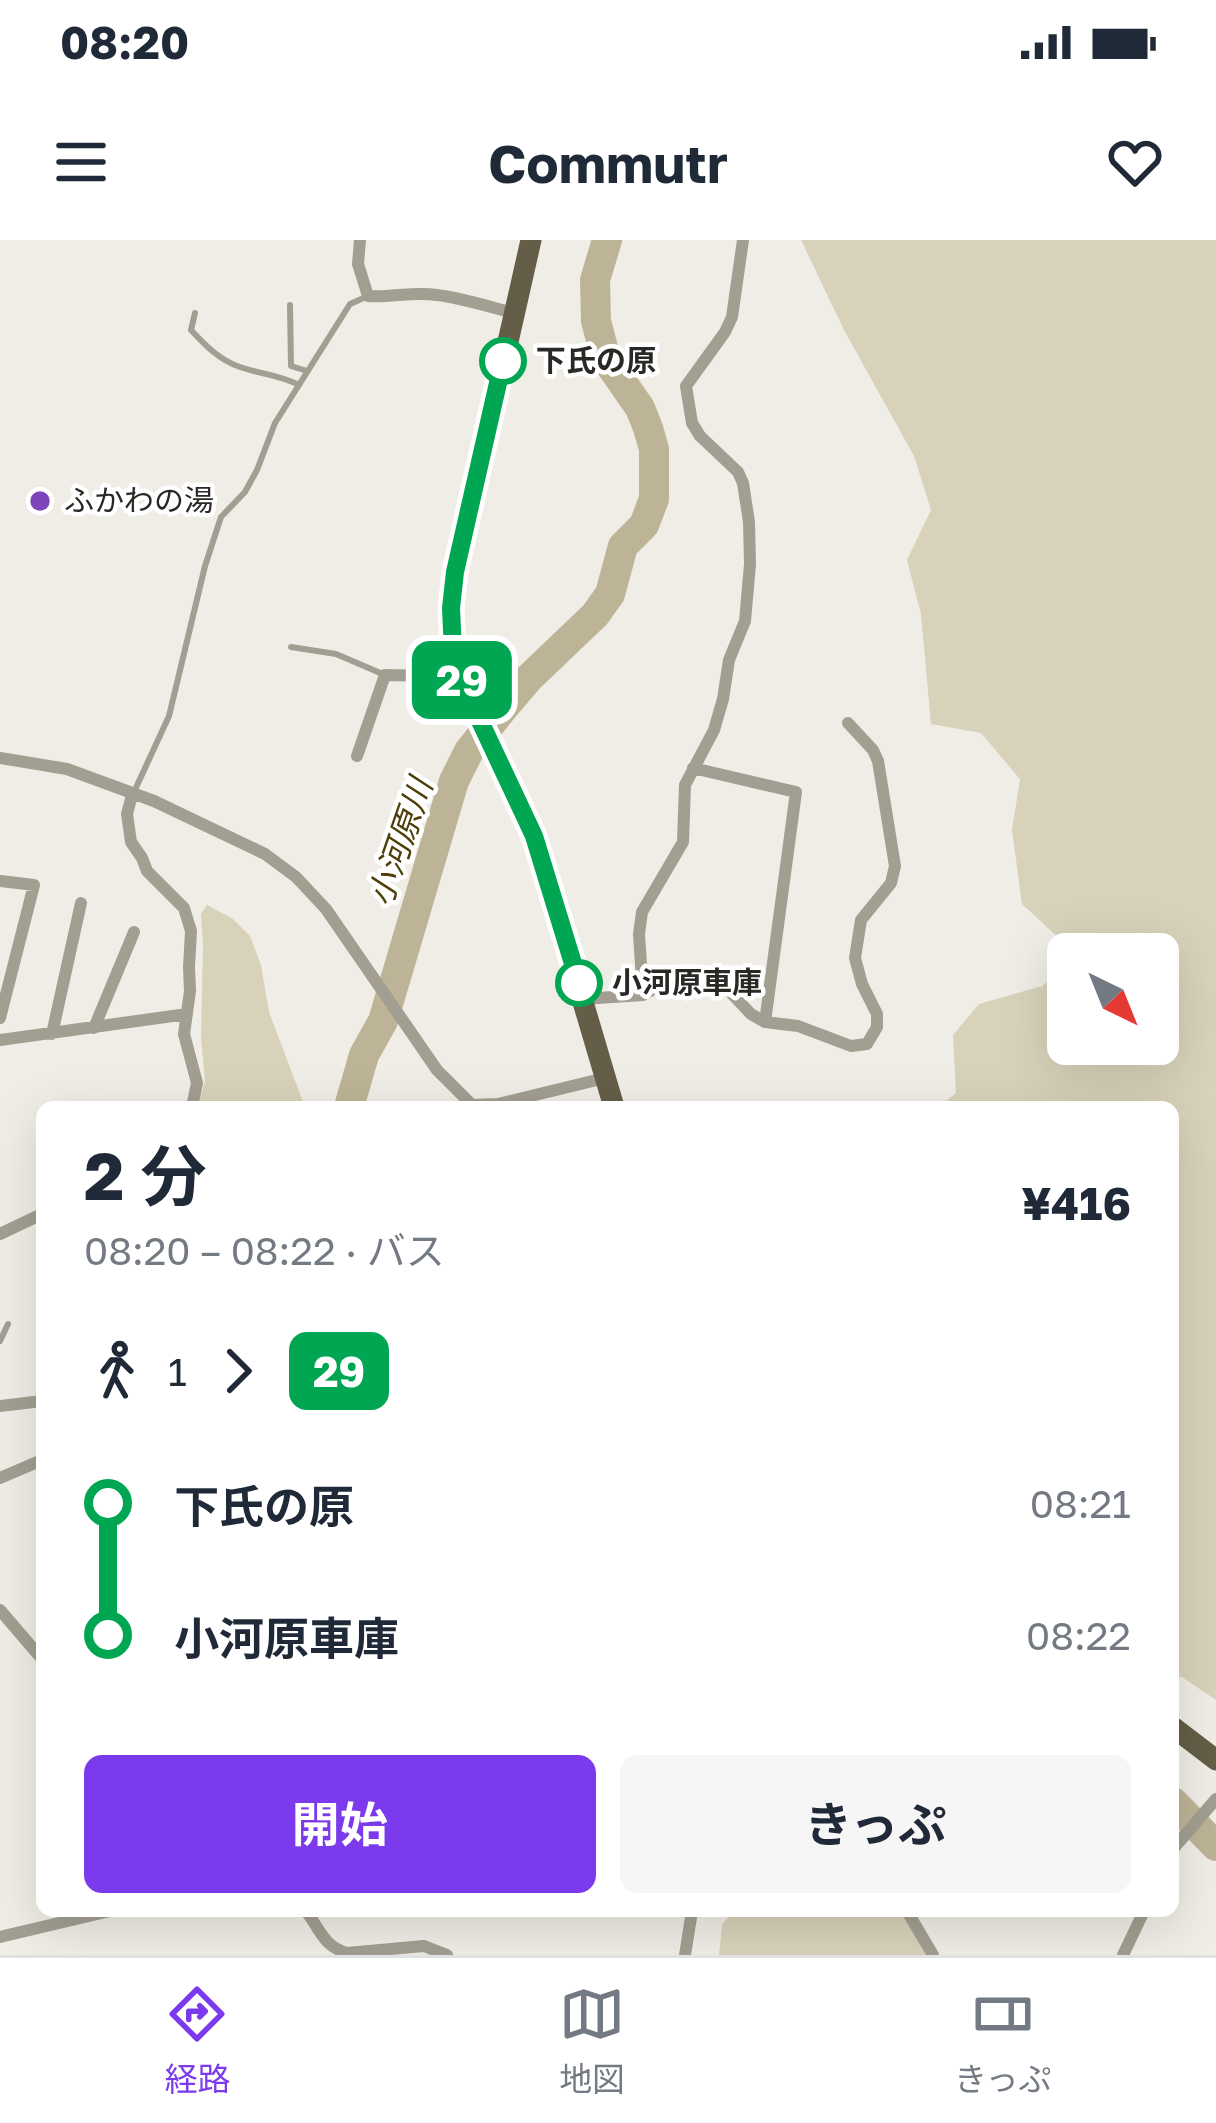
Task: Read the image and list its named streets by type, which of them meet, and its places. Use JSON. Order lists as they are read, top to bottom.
{
  "water": ["小河原川"],
  "places": ["下氏の原", "ふかわの湯", "小河原車庫"],
  "lines": ["bus line 29"],
  "north": "bottom right",
  "page": {
    "status": "08:20",
    "header": "Commutr",
    "on_map": "29",
    "heading": ["2 分", "08:20 – 08:22 · バス", "¥416"],
    "legs": ["1", "29"],
    "list": [
      {
        "name": "下氏の原",
        "value": "08:21"
      },
      {
        "name": "小河原車庫",
        "value": "08:22"
      }
    ],
    "buttons": ["開始", "きっぷ"],
    "tabs": ["経路", "地図", "きっぷ"]
  }
}
